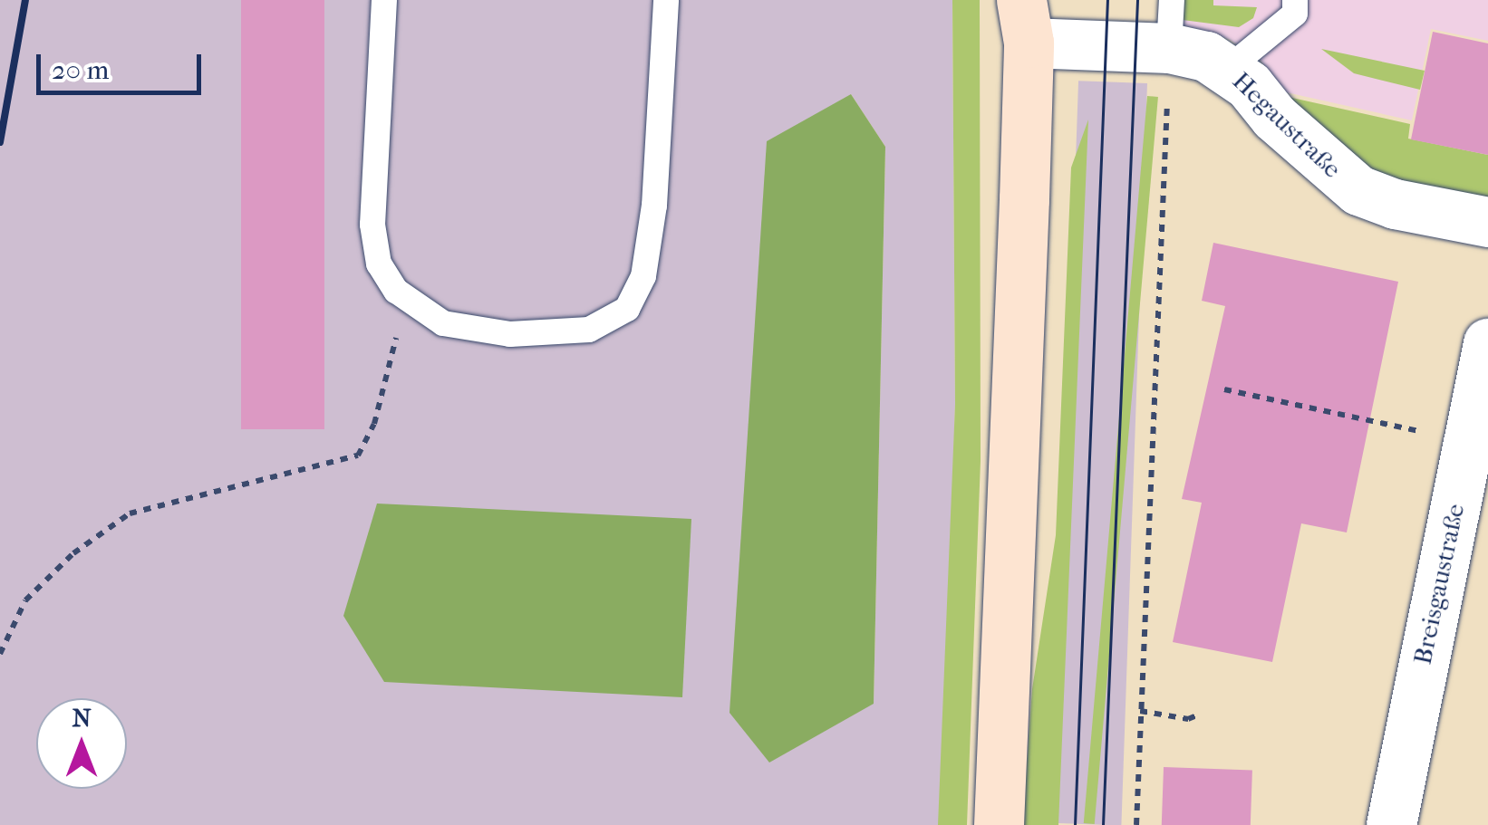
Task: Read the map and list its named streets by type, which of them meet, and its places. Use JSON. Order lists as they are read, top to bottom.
{
  "streets": {
    "street": ["Hegaustraße", "Breisgaustraße"]
  },
  "scale_bar": "20 m",
  "north": "top"
}
